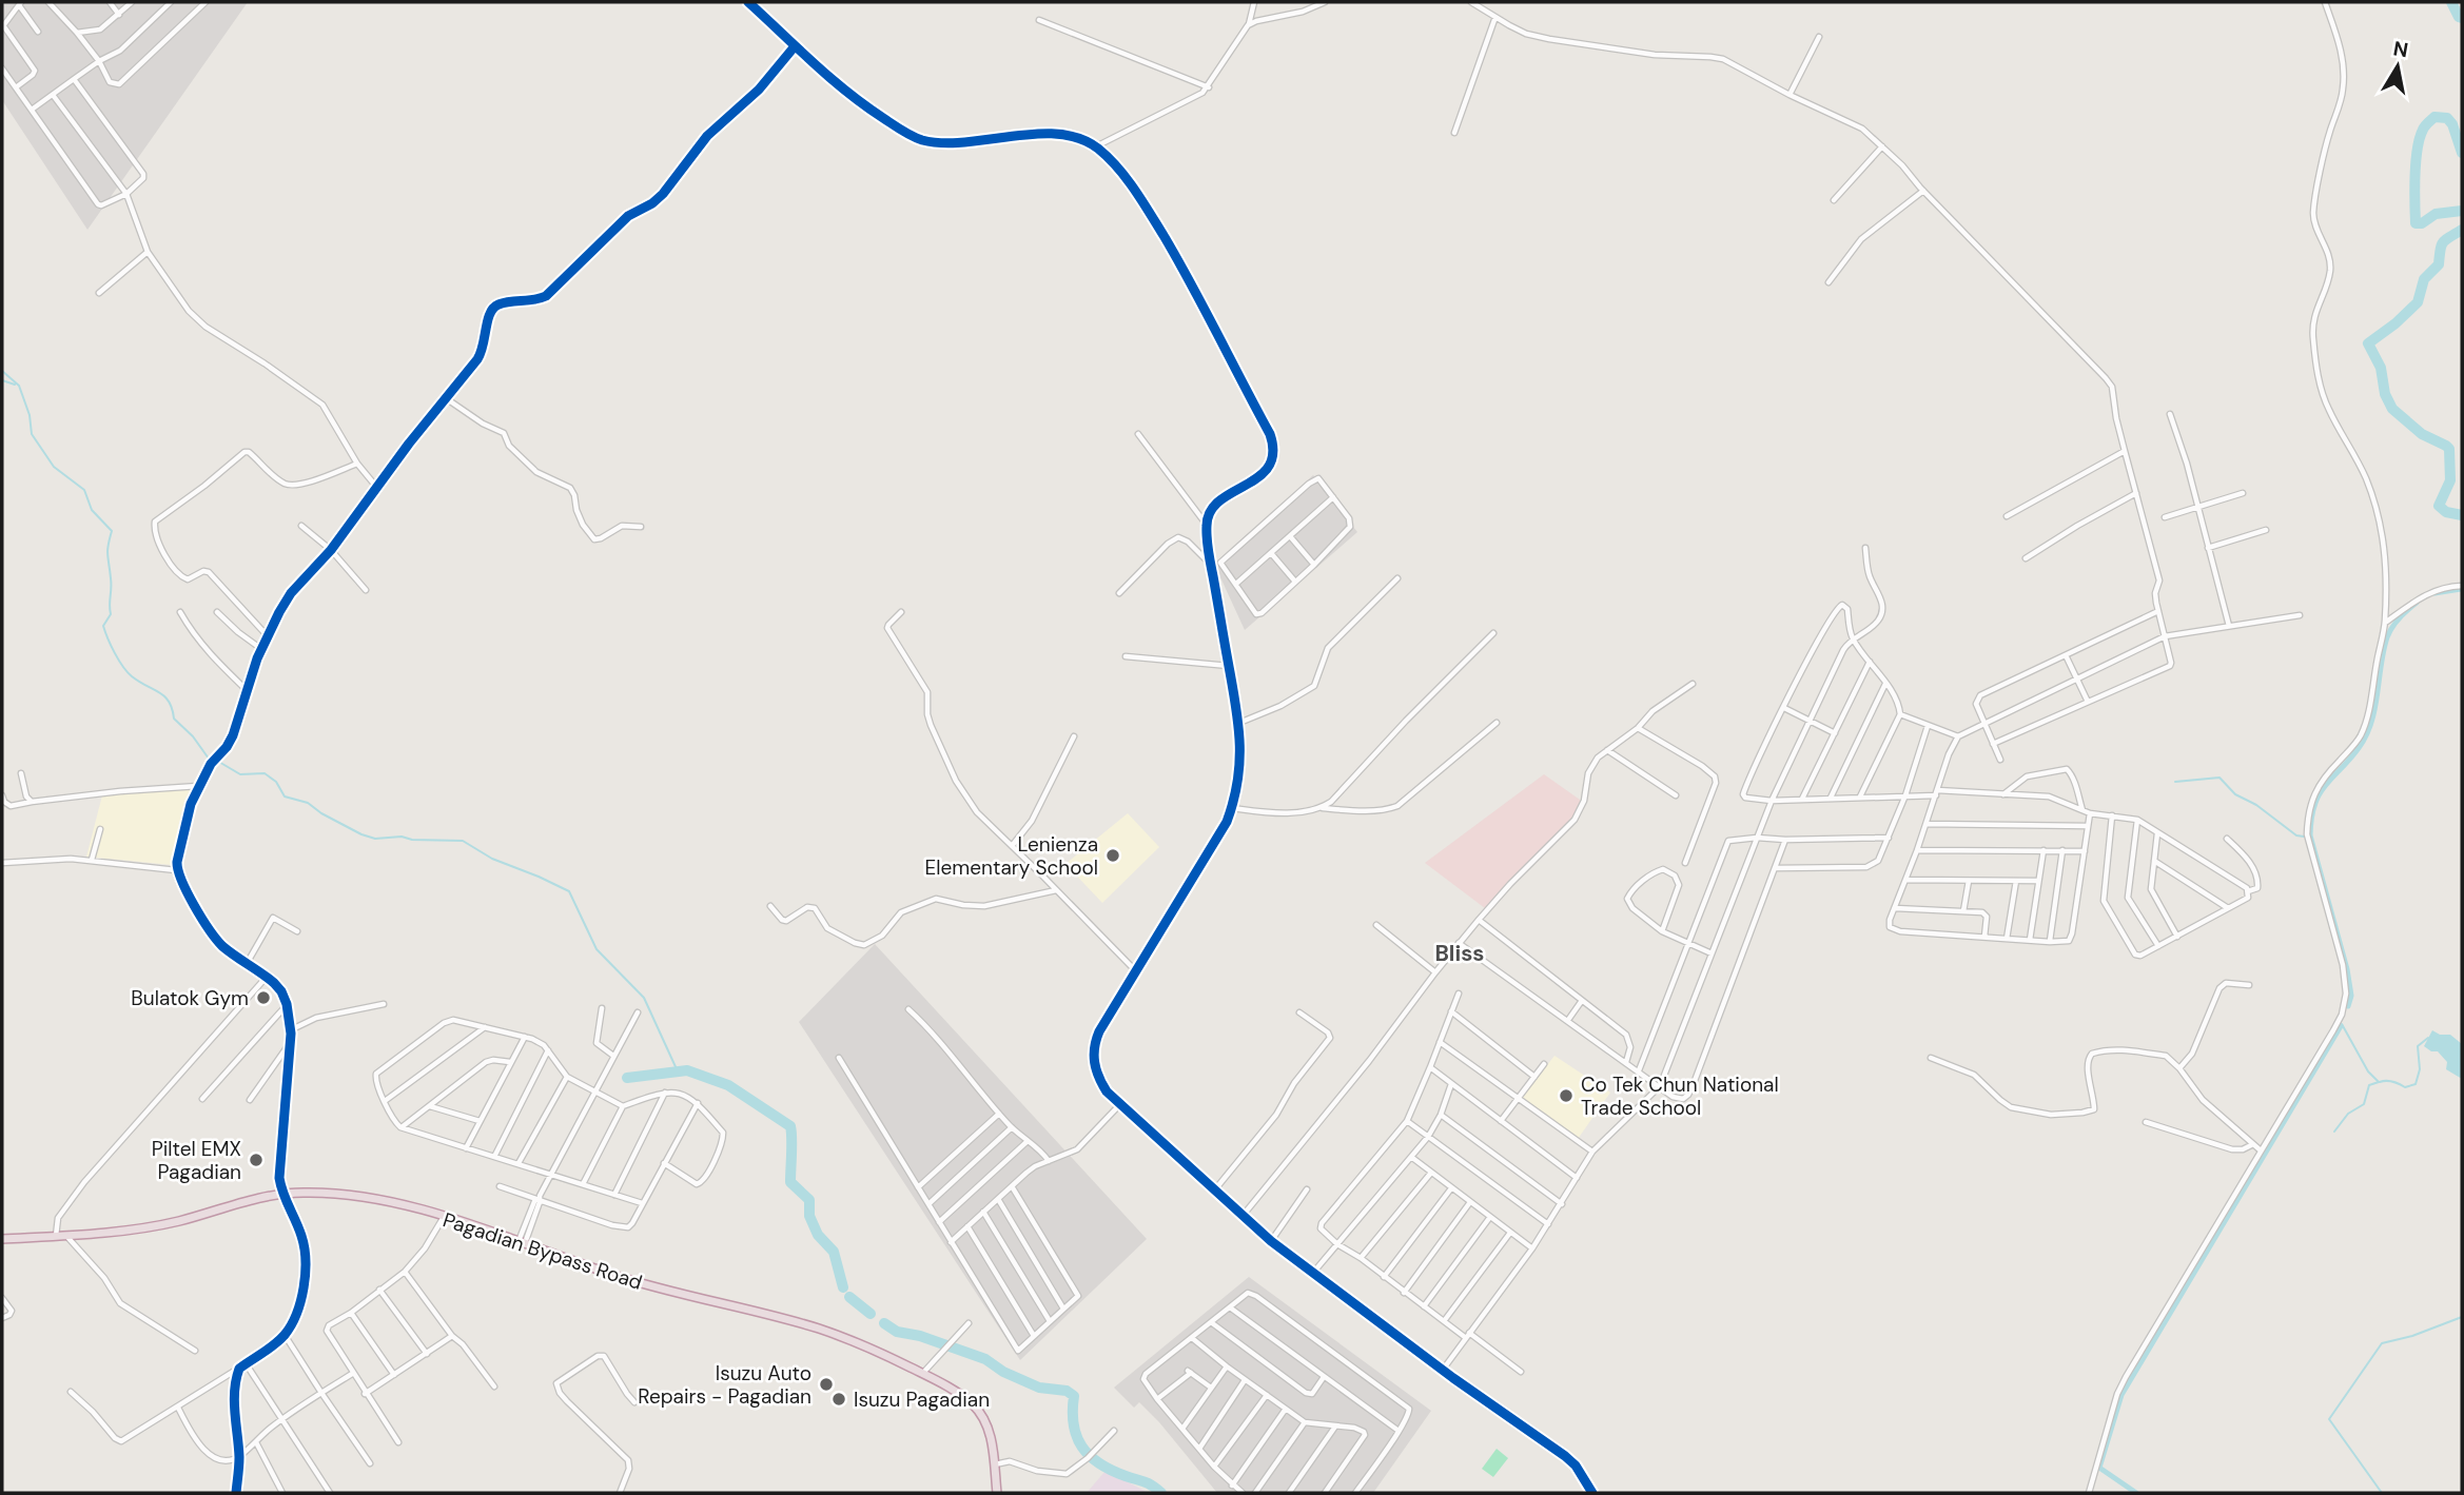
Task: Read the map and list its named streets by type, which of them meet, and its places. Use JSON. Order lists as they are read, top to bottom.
{
  "streets": {
    "highway": ["Pagadian Bypass Road"]
  },
  "districts": ["Bliss"],
  "places": [
    "Lenienza Elementary School",
    "Bulatok Gym",
    "Co Tek Chun National Trade School",
    "Piltel EMX Pagadian",
    "Isuzu Auto Repairs - Pagadian",
    "Isuzu Pagadian"
  ],
  "north": "top"
}
